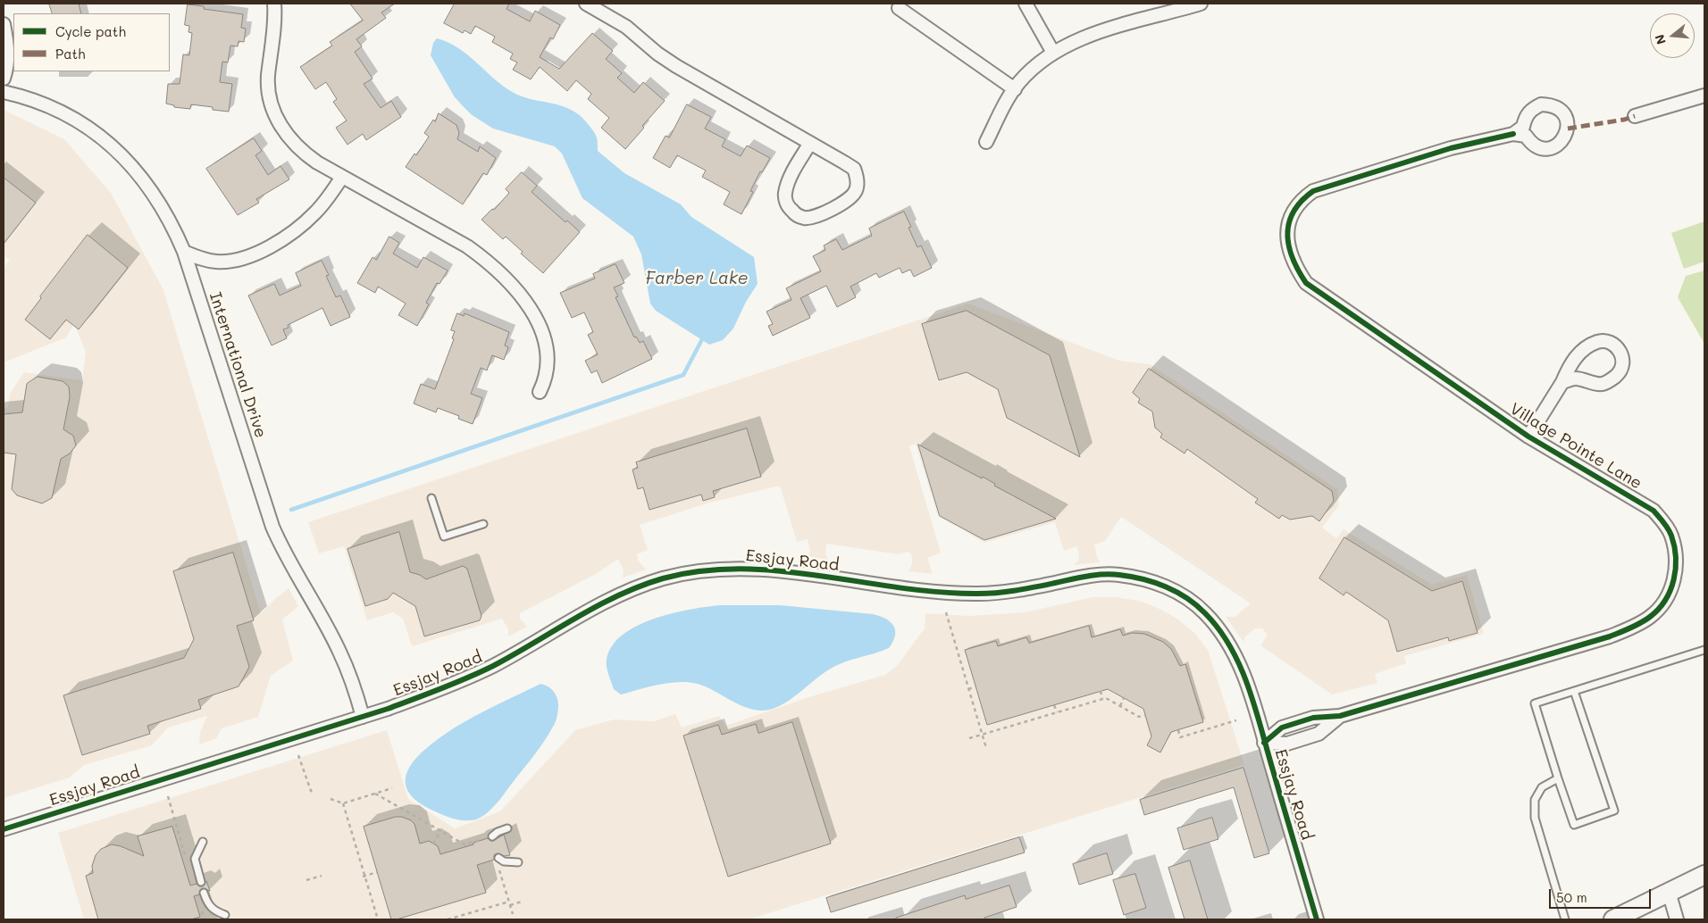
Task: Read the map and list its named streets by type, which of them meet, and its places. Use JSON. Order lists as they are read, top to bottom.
{
  "streets": {
    "street": ["International Drive", "Village Pointe Lane", "Essjay Road"]
  },
  "crossings": [
    ["International Drive", "Essjay Road"],
    ["Village Pointe Lane", "Essjay Road"]
  ],
  "water": ["Farber Lake"],
  "legend": ["Cycle path", "Path"],
  "scale_bar": "50 m",
  "north": "left"
}
